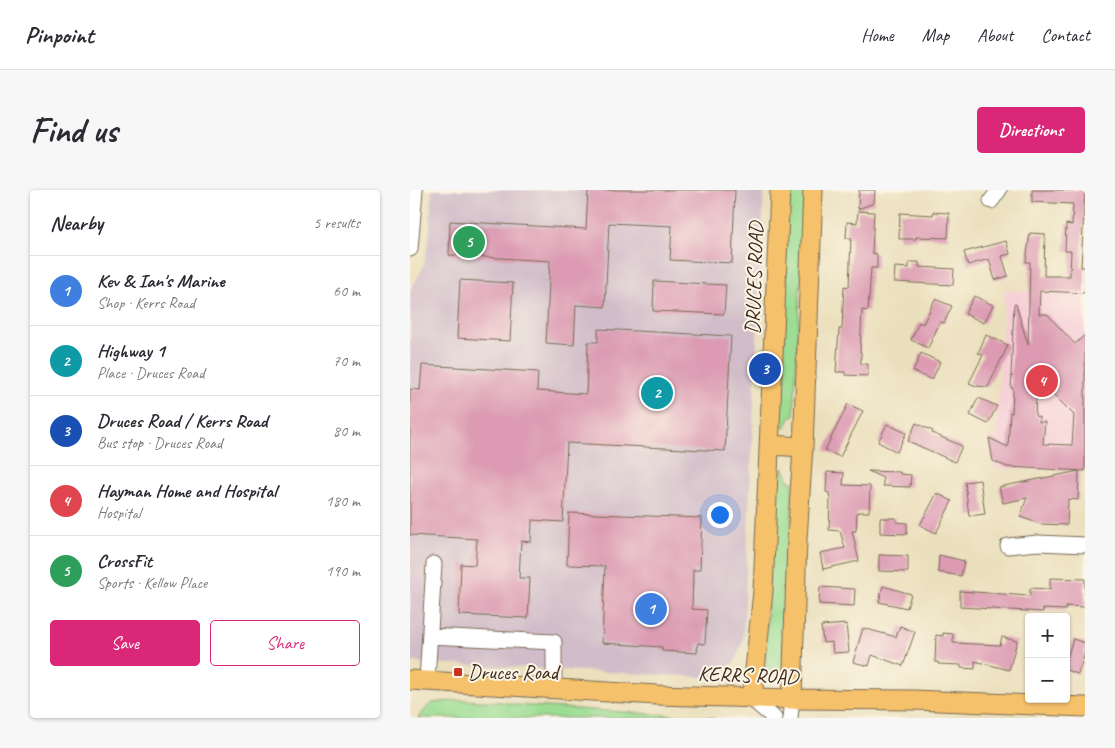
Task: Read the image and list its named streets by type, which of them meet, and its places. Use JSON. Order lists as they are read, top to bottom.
{
  "streets": {
    "main road": ["DRUCES ROAD", "KERRS ROAD"]
  },
  "crossings": [
    ["DRUCES ROAD", "KERRS ROAD"]
  ],
  "places": {
    "transit": ["Druces Road"]
  },
  "page": {
    "header": "Pinpoint",
    "nav": [
      "Home",
      "Map",
      "About",
      "Contact"
    ],
    "buttons": [
      "Directions",
      ["Save", "Share"]
    ],
    "title": "Find us",
    "heading": ["Nearby", "5 results"],
    "pins": [
      "5",
      "3",
      "4",
      "2",
      "1"
    ],
    "list": [
      {
        "mark": "1",
        "name": "Kev & Ian's Marine",
        "note": "Shop · Kerrs Road",
        "value": "60 m"
      },
      {
        "mark": "2",
        "name": "Highway 1",
        "note": "Place · Druces Road",
        "value": "70 m"
      },
      {
        "mark": "3",
        "name": "Druces Road / Kerrs Road",
        "note": "Bus stop · Druces Road",
        "value": "80 m"
      },
      {
        "mark": "4",
        "name": "Hayman Home and Hospital",
        "note": "Hospital",
        "value": "180 m"
      },
      {
        "mark": "5",
        "name": "CrossFit",
        "note": "Sports · Kellow Place",
        "value": "190 m"
      }
    ],
    "map_buttons": ["+", "−"]
  }
}
